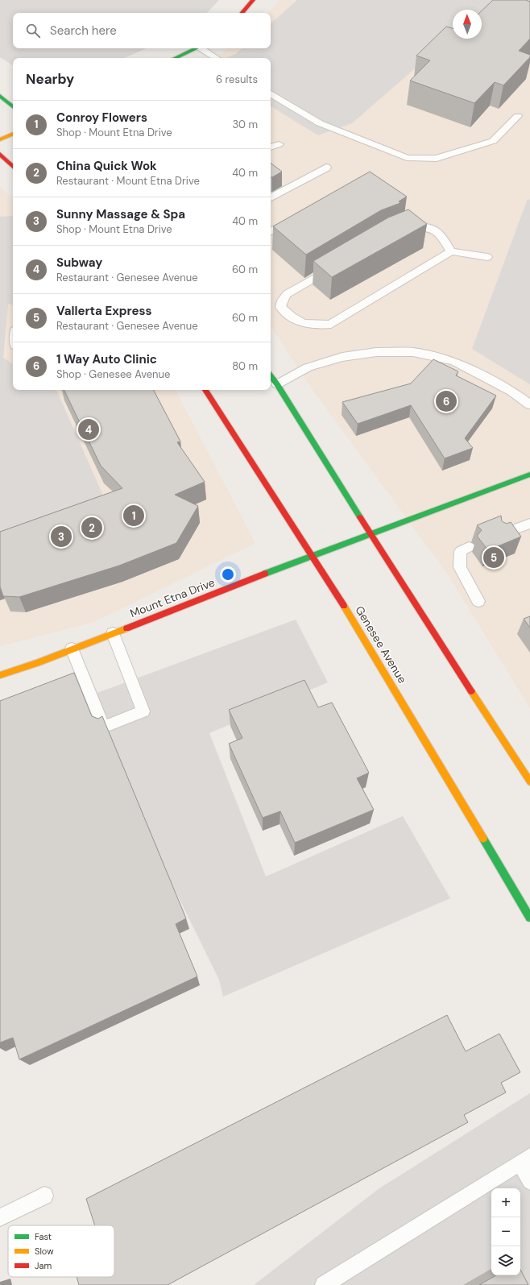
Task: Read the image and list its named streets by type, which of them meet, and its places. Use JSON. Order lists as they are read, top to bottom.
{
  "streets": {
    "main road": ["Mount Etna Drive", "Genesee Avenue"]
  },
  "crossings": [
    ["Mount Etna Drive", "Genesee Avenue"]
  ],
  "legend": ["Fast", "Slow", "Jam"],
  "north": "top",
  "page": {
    "search": "Search here",
    "heading": ["Nearby", "6 results"],
    "list": [
      {
        "mark": "1",
        "name": "Conroy Flowers",
        "note": "Shop · Mount Etna Drive",
        "value": "30 m"
      },
      {
        "mark": "2",
        "name": "China Quick Wok",
        "note": "Restaurant · Mount Etna Drive",
        "value": "40 m"
      },
      {
        "mark": "3",
        "name": "Sunny Massage & Spa",
        "note": "Shop · Mount Etna Drive",
        "value": "40 m"
      },
      {
        "mark": "4",
        "name": "Subway",
        "note": "Restaurant · Genesee Avenue",
        "value": "60 m"
      },
      {
        "mark": "5",
        "name": "Vallerta Express",
        "note": "Restaurant · Genesee Avenue",
        "value": "60 m"
      },
      {
        "mark": "6",
        "name": "1 Way Auto Clinic",
        "note": "Shop · Genesee Avenue",
        "value": "80 m"
      }
    ],
    "pins": [
      "6",
      "4",
      "1",
      "2",
      "3",
      "5"
    ],
    "map_buttons": ["+", "−"]
  }
}
